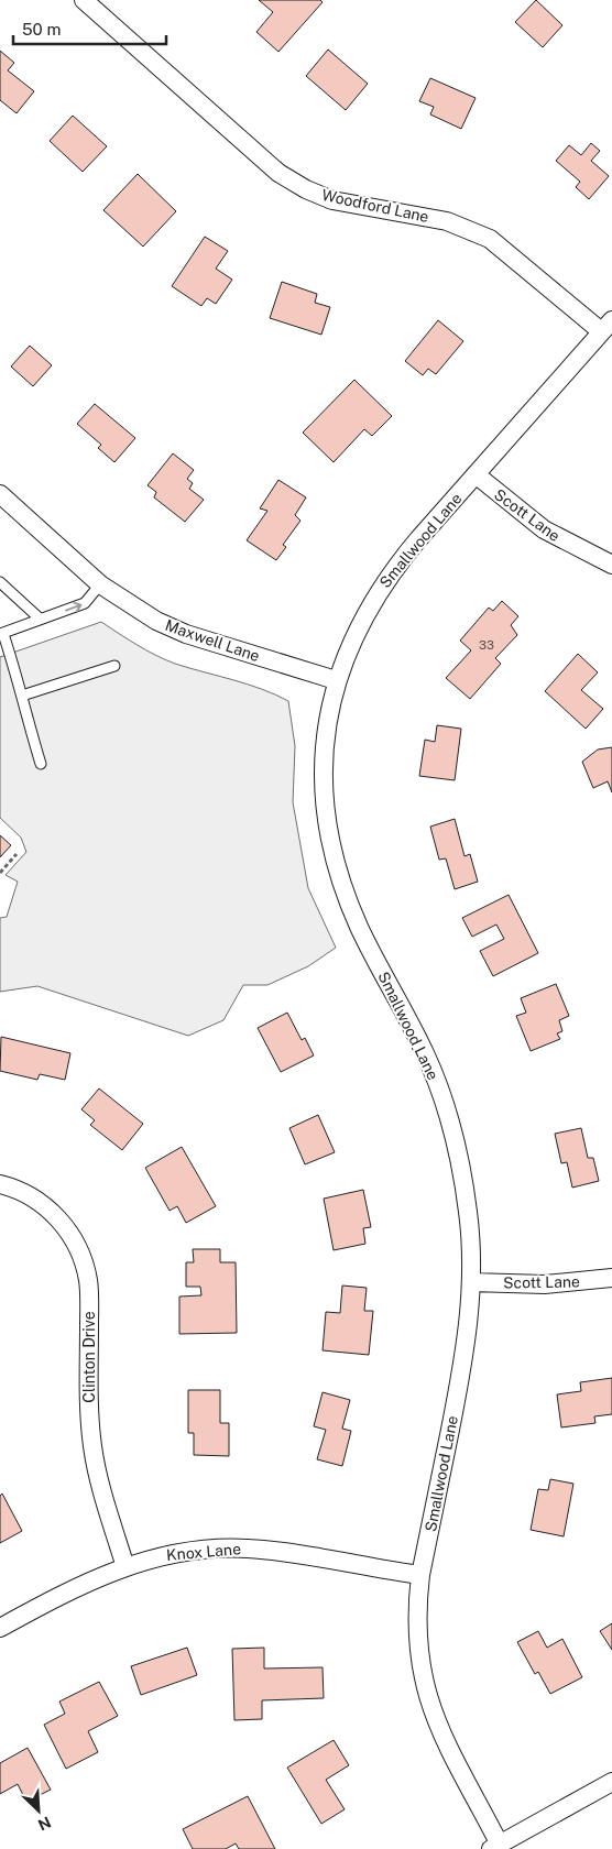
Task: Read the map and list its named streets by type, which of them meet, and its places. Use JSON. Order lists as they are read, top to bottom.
{
  "streets": {
    "street": [
      "Woodford Lane",
      "Scott Lane",
      "Smallwood Lane",
      "Maxwell Lane",
      "Clinton Drive",
      "Knox Lane"
    ]
  },
  "crossings": [
    ["Woodford Lane", "Smallwood Lane"],
    ["Scott Lane", "Smallwood Lane"],
    ["Smallwood Lane", "Maxwell Lane"],
    ["Smallwood Lane", "Knox Lane"],
    ["Clinton Drive", "Knox Lane"]
  ],
  "house_numbers": ["33"],
  "scale_bar": "50 m",
  "north": "bottom right"
}
